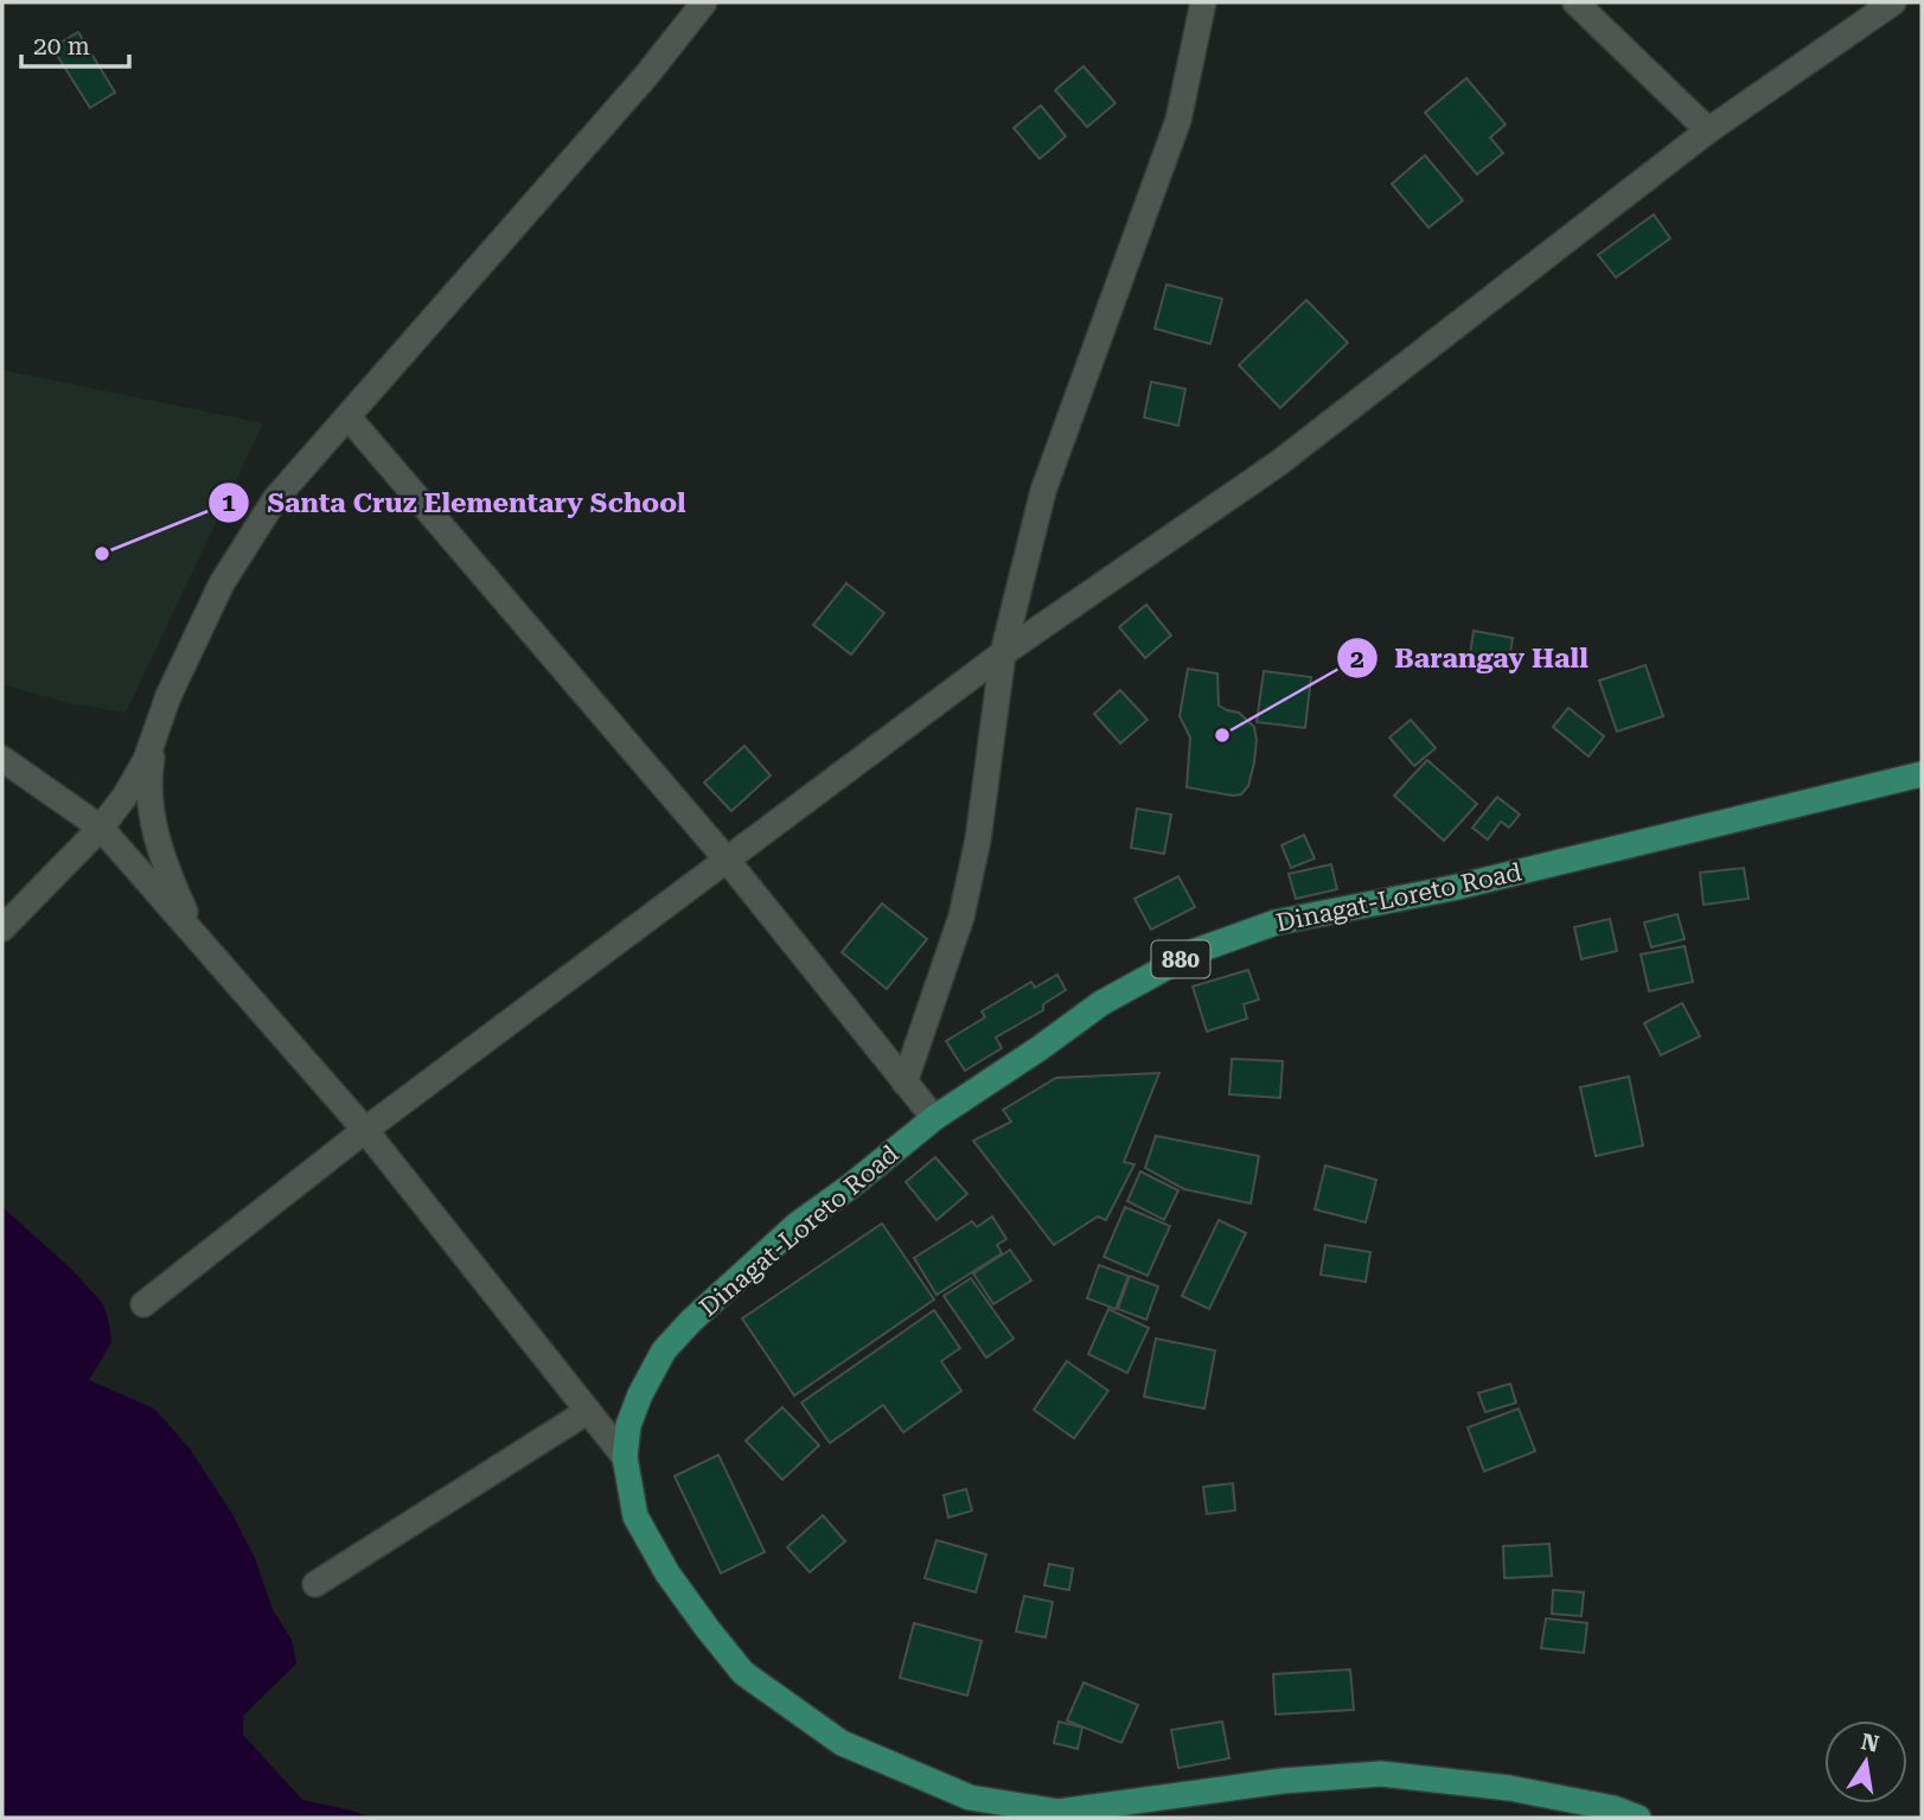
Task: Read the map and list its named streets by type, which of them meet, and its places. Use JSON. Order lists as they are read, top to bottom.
{
  "streets": {
    "main road": ["Dinagat-Loreto Road", "880"]
  },
  "places": ["Santa Cruz Elementary School", "Barangay Hall"],
  "scale_bar": "20 m",
  "north": "top"
}
